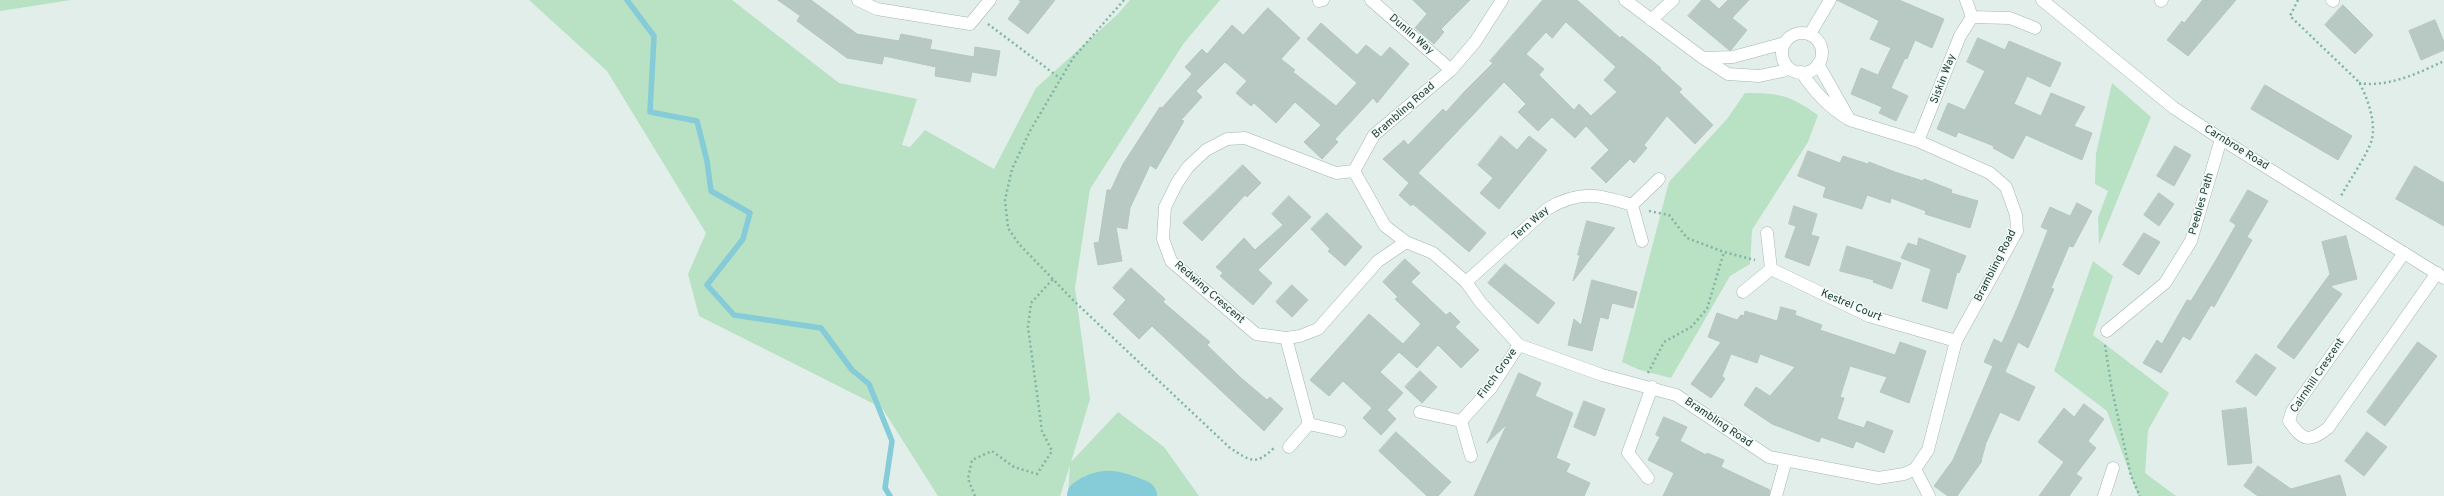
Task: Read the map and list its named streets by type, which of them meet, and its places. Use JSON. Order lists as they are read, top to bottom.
{
  "streets": {
    "street": [
      "Dunlin Way",
      "Siskin Way",
      "Brambling Road",
      "Carnbroe Road",
      "Peebles Path",
      "Tern Way",
      "Redwing Crescent",
      "Kestrel Court",
      "Finch Grove",
      "Cairnhill Crescent"
    ]
  },
  "crossings": [
    ["Dunlin Way", "Brambling Road"],
    ["Siskin Way", "Brambling Road"],
    ["Brambling Road", "Tern Way"],
    ["Brambling Road", "Redwing Crescent"],
    ["Brambling Road", "Kestrel Court"],
    ["Brambling Road", "Finch Grove"],
    ["Carnbroe Road", "Peebles Path"],
    ["Carnbroe Road", "Cairnhill Crescent"]
  ]
}
